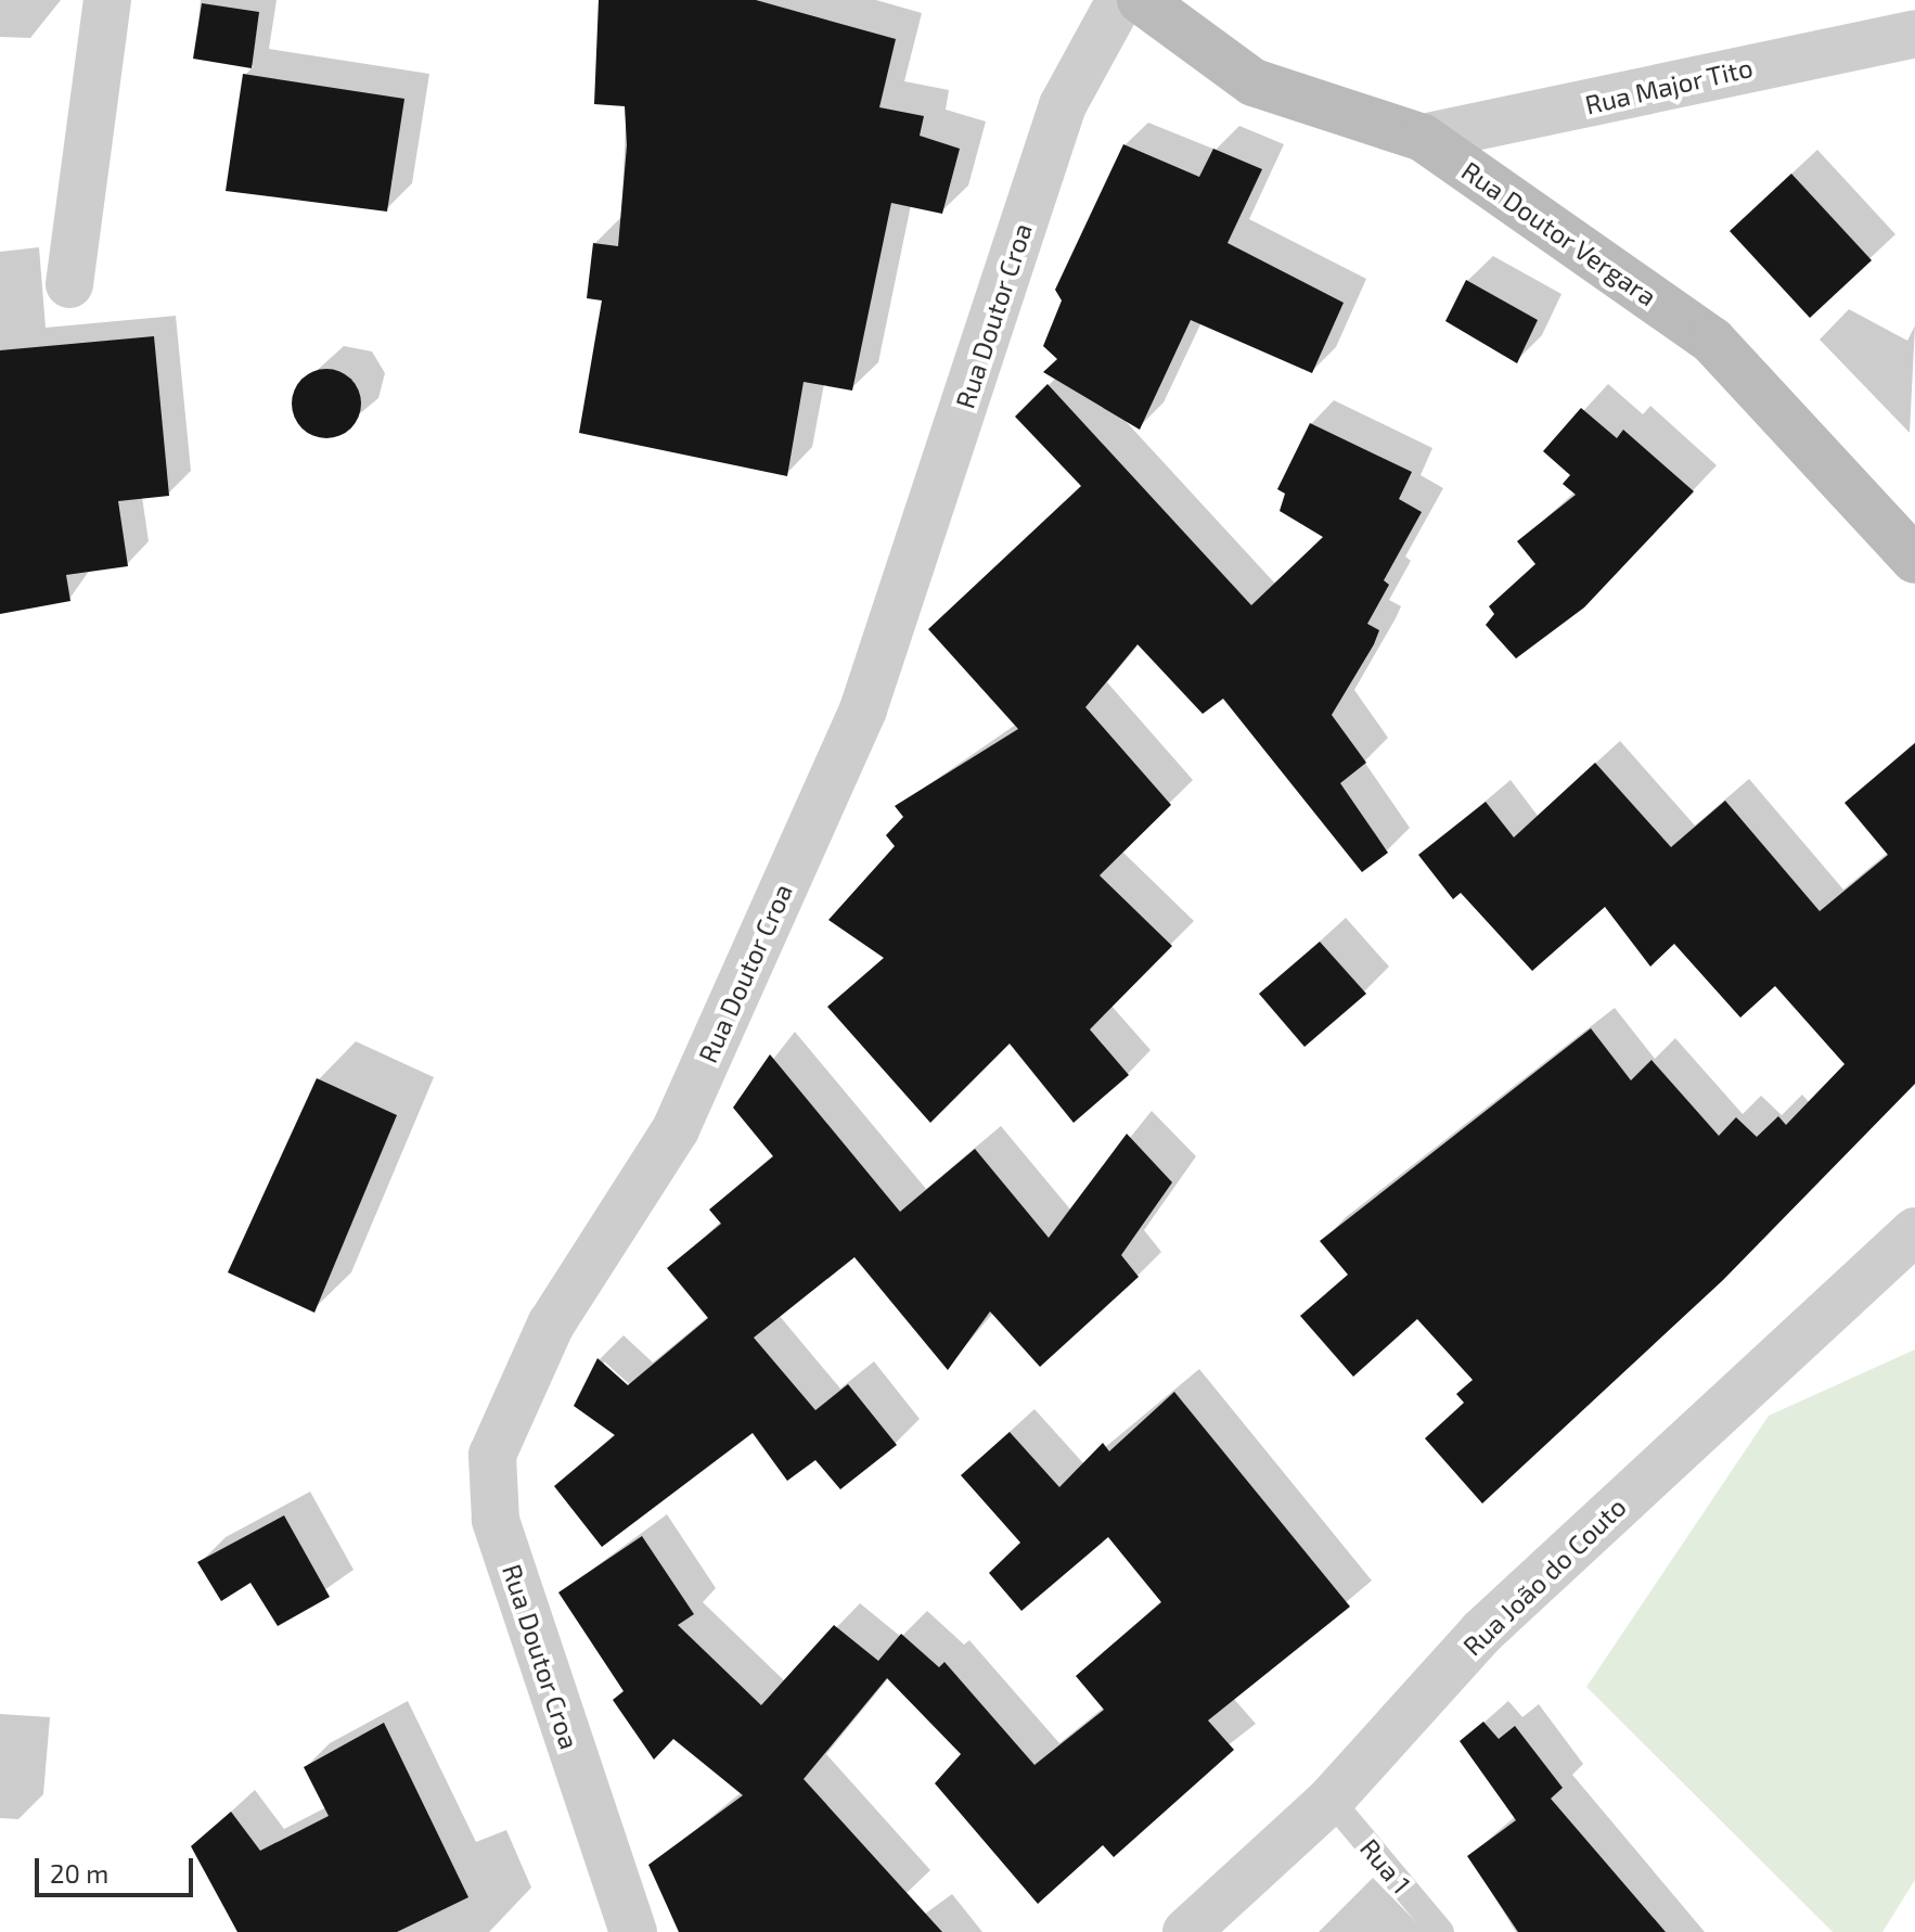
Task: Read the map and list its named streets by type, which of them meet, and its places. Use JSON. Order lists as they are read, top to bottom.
{
  "streets": {
    "main road": ["Rua Doutor Vergara"],
    "street": ["Rua Major Tito", "Rua Doutor Croa", "Rua João do Couto"],
    "lane": ["Rua 1"]
  },
  "crossings": [
    ["Rua Major Tito", "Rua Doutor Vergara"],
    ["Rua João do Couto", "Rua 1"]
  ],
  "scale_bar": "20 m"
}
